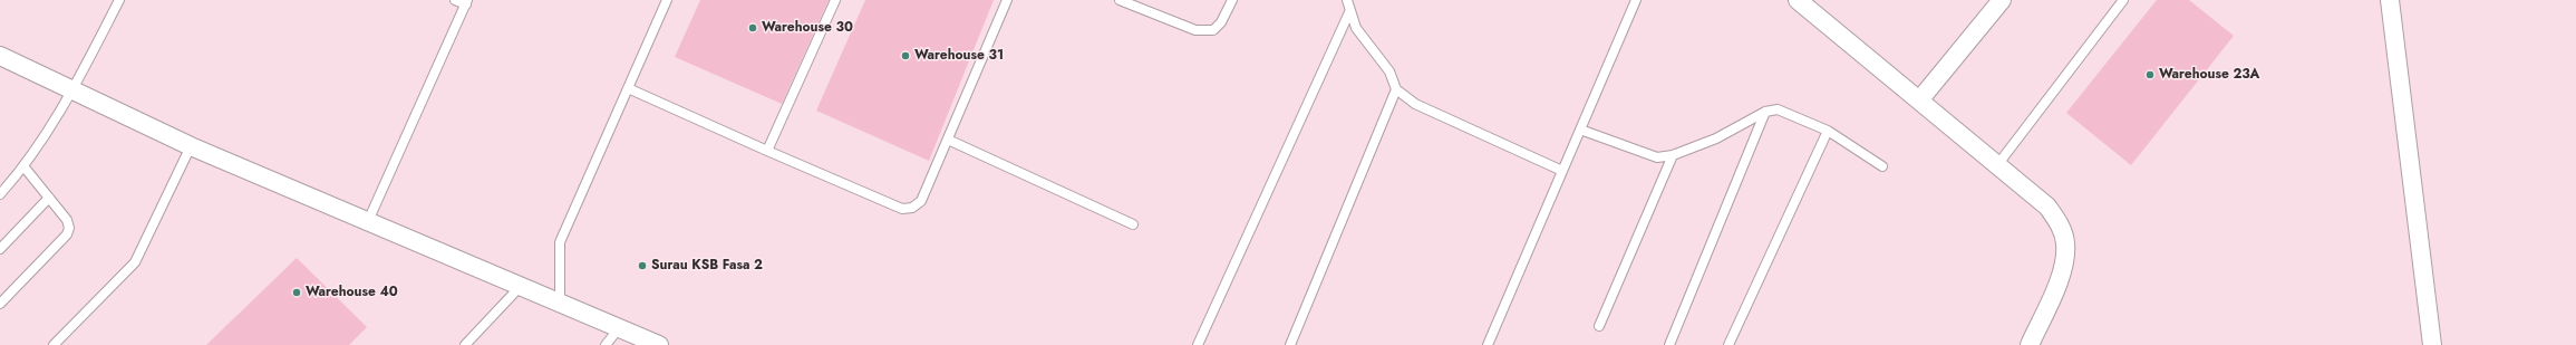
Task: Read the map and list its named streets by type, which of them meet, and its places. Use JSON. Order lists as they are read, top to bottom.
{
  "places": [
    "Warehouse 30",
    "Warehouse 31",
    "Warehouse 23A",
    "Surau KSB Fasa 2",
    "Warehouse 40"
  ]
}
